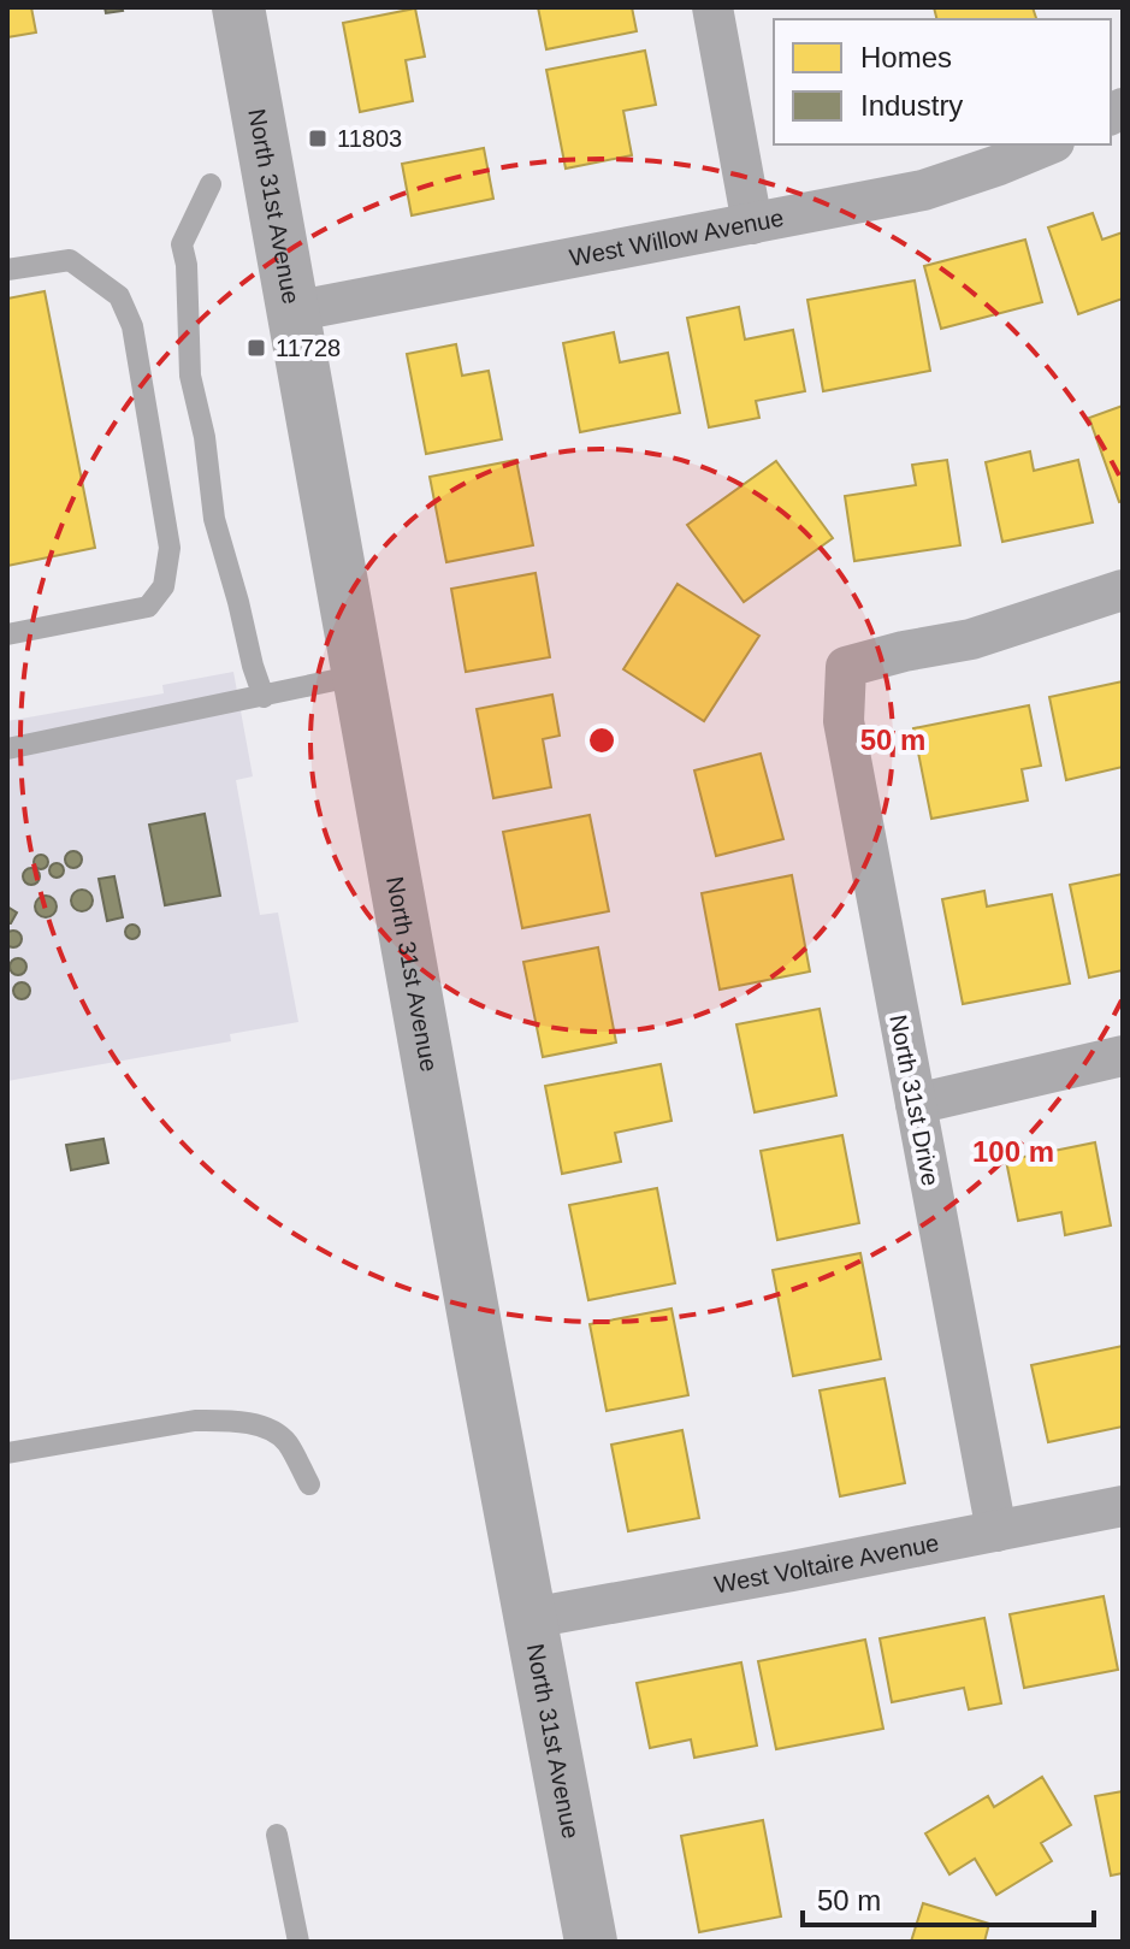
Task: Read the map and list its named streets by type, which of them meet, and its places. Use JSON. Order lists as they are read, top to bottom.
{
  "streets": {
    "street": [
      "North 31st Avenue",
      "West Willow Avenue",
      "North 31st Drive",
      "West Voltaire Avenue"
    ]
  },
  "crossings": [
    ["North 31st Avenue", "West Willow Avenue"],
    ["North 31st Avenue", "West Voltaire Avenue"],
    ["North 31st Drive", "West Voltaire Avenue"]
  ],
  "places": {
    "transit": ["11803", "11728"]
  },
  "legend": ["Homes", "Industry"],
  "scale_bar": "50 m",
  "rings": ["50 m", "100 m"]
}
